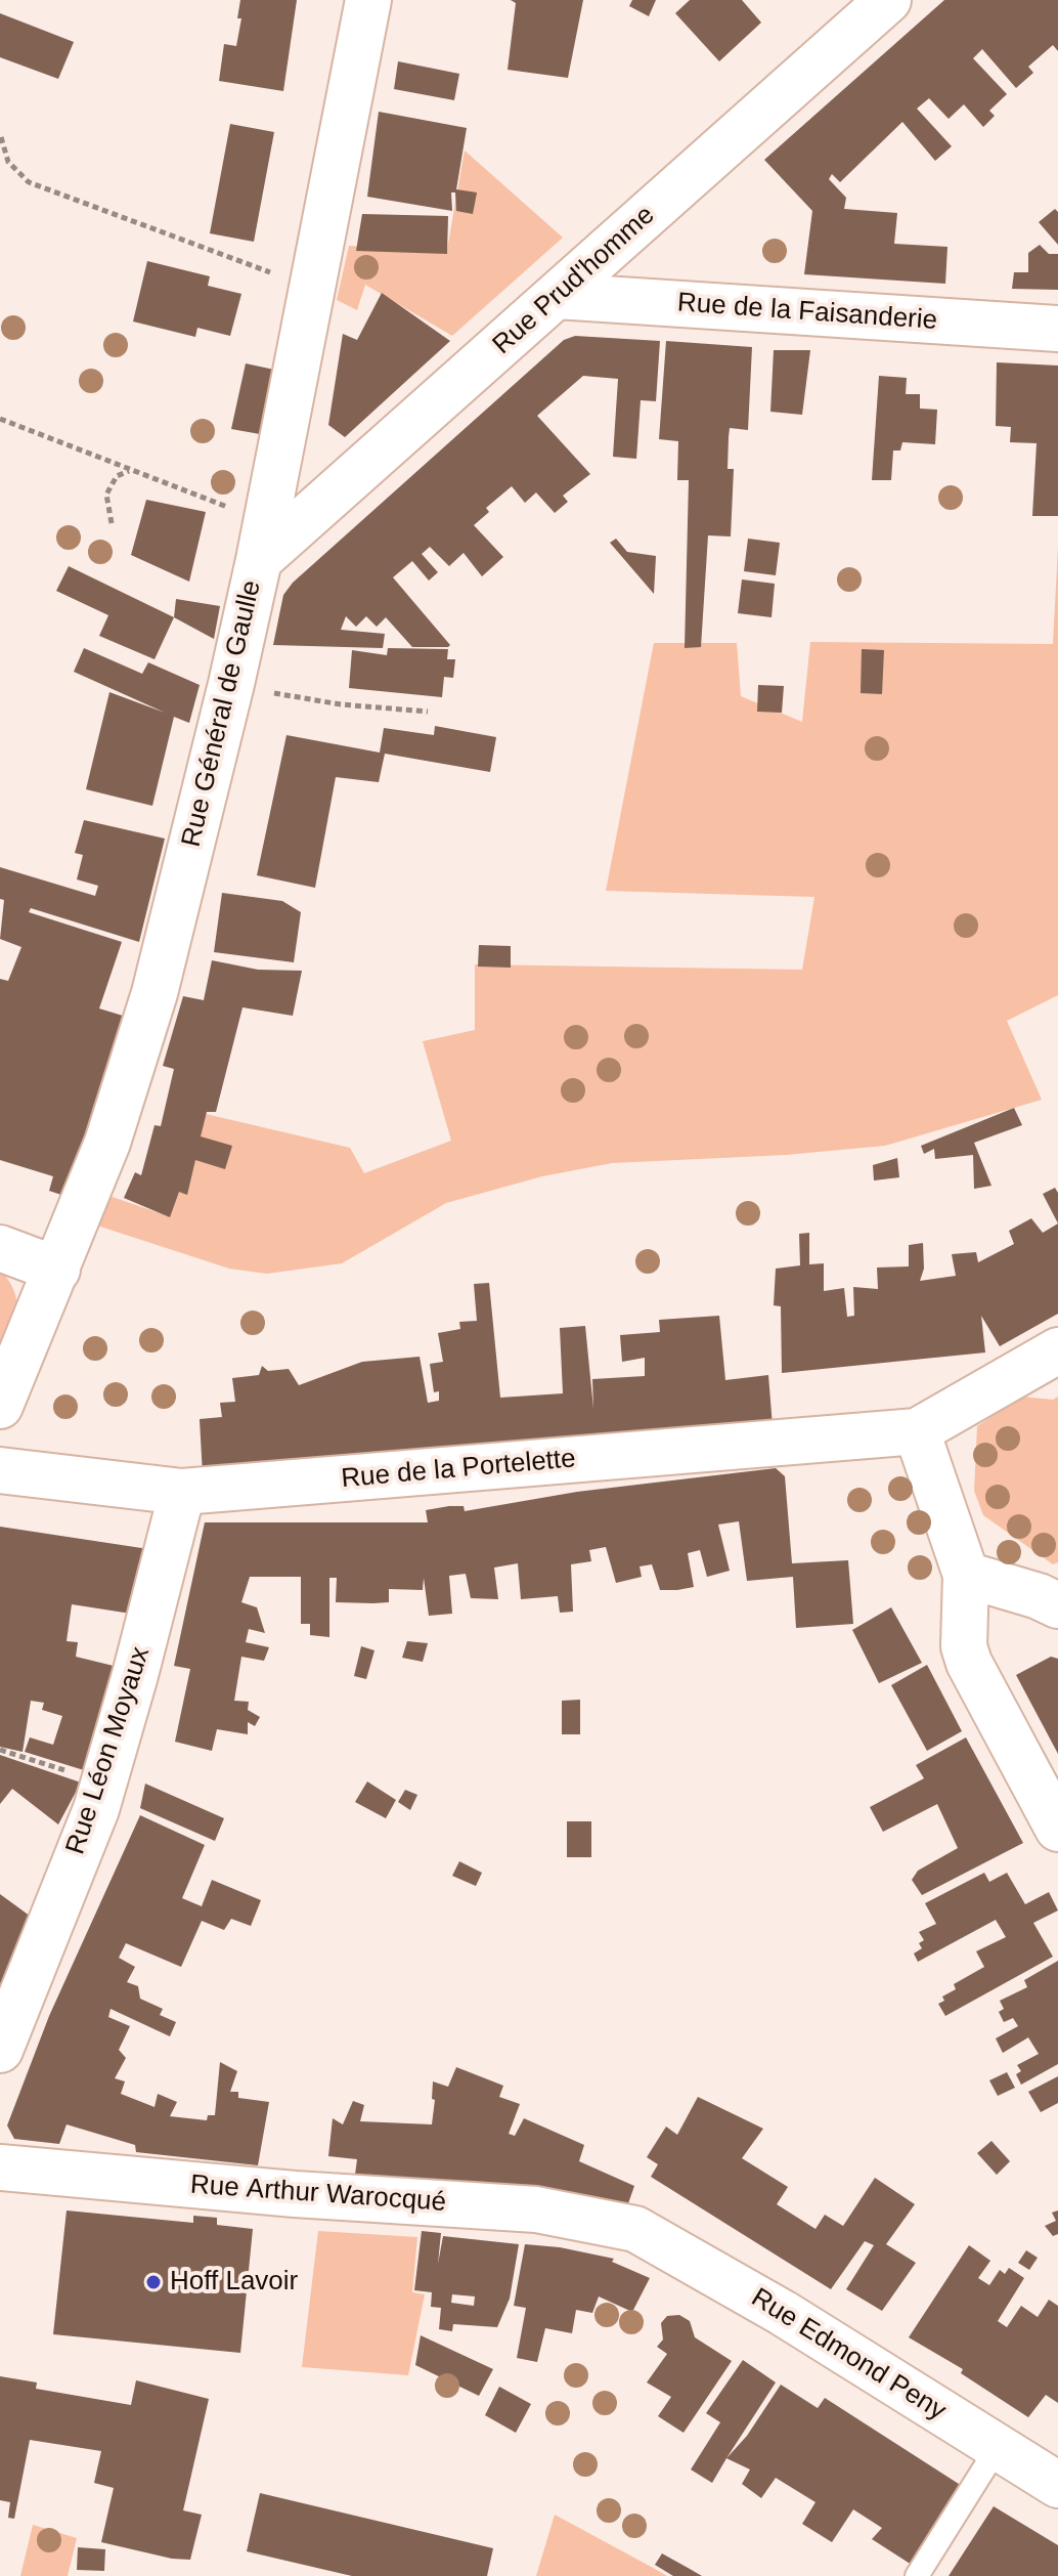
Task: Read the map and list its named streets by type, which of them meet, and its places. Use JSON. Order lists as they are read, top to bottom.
{
  "streets": {
    "street": [
      "Rue Prud'homme",
      "Rue de la Faisanderie",
      "Rue Général de Gaulle",
      "Rue de la Portelette",
      "Rue Léon Moyaux",
      "Rue Arthur Warocqué",
      "Rue Edmond Peny"
    ]
  },
  "crossings": [
    ["Rue Prud'homme", "Rue de la Faisanderie"],
    ["Rue Prud'homme", "Rue Général de Gaulle"],
    ["Rue de la Portelette", "Rue Léon Moyaux"],
    ["Rue Arthur Warocqué", "Rue Edmond Peny"]
  ],
  "places": ["Hoff Lavoir"]
}
